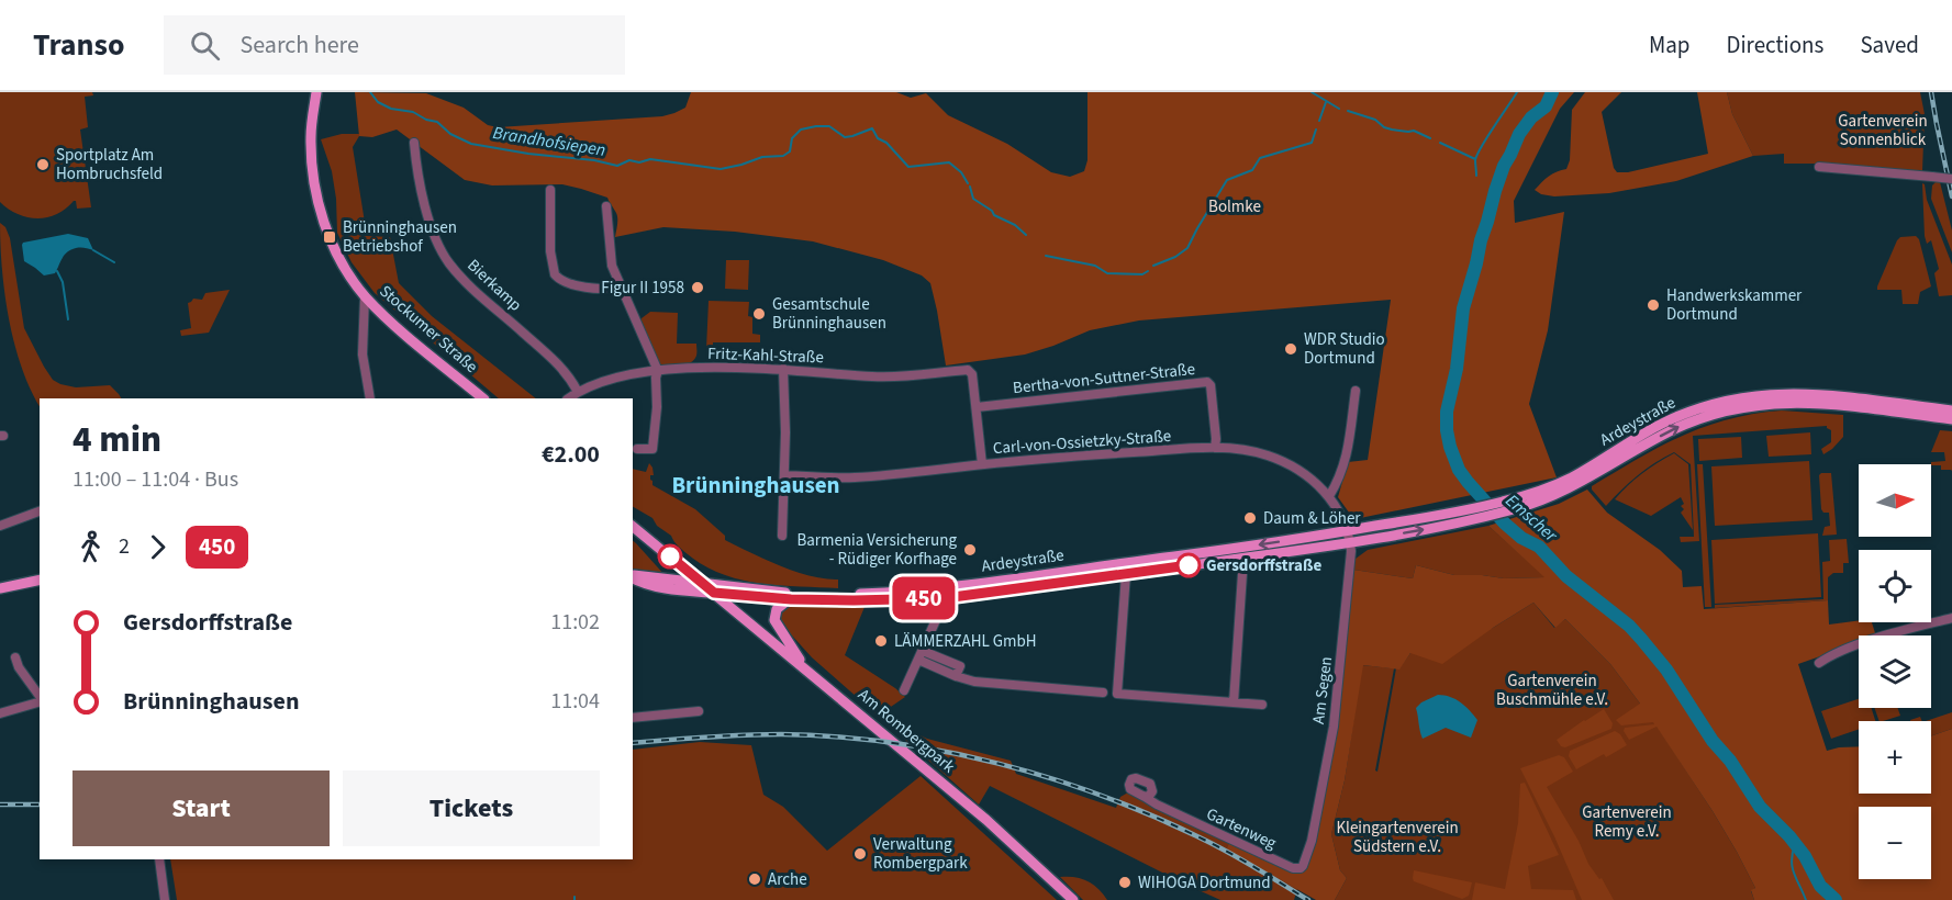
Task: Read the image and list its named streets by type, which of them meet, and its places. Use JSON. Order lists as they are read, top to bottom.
{
  "streets": {
    "main road": ["Stockumer Straße", "Ardeystraße", "Am Rombergpark"],
    "street": [
      "Bierkamp",
      "Fritz-Kahl-Straße",
      "Bertha-von-Suttner-Straße",
      "Carl-von-Ossietzky-Straße",
      "Am Segen",
      "Gartenweg"
    ]
  },
  "crossings": [
    ["Bierkamp", "Fritz-Kahl-Straße"],
    ["Fritz-Kahl-Straße", "Bertha-von-Suttner-Straße"],
    ["Bertha-von-Suttner-Straße", "Carl-von-Ossietzky-Straße"],
    ["Ardeystraße", "Carl-von-Ossietzky-Straße"],
    ["Ardeystraße", "Am Segen"],
    ["Ardeystraße", "Am Rombergpark"],
    ["Carl-von-Ossietzky-Straße", "Am Segen"],
    ["Am Segen", "Gartenweg"]
  ],
  "districts": ["Brünninghausen"],
  "water": ["Brandhofsiepen", "Emscher"],
  "parks": [
    "Gartenverein Sonnenblick",
    "Bolmke",
    "Gartenverein Buschmühle e.V.",
    "Gartenverein Remy e.V.",
    "Kleingartenverein Südstern e.V."
  ],
  "places": {
    "other": [
      "Sportplatz Am Hombruchsfeld",
      "Figur II 1958",
      "Handwerkskammer Dortmund",
      "Gesamtschule Brünninghausen",
      "WDR Studio Dortmund",
      "Daum & Löher",
      "Barmenia Versicherung - Rüdiger Korfhage",
      "Gersdorffstraße",
      "LÄMMERZAHL GmbH",
      "Verwaltung Rombergpark",
      "Arche",
      "WIHOGA Dortmund"
    ],
    "transit": ["Brünninghausen Betriebshof"]
  },
  "lines": ["bus line 450"],
  "north": "right",
  "page": {
    "header": "Transo",
    "search": "Search here",
    "nav": ["Map", "Directions", "Saved"],
    "on_map": "450",
    "heading": ["4 min", "11:00 – 11:04 · Bus", "€2.00"],
    "map_buttons": ["+", "−"],
    "legs": ["2", "450"],
    "list": [
      {
        "name": "Gersdorffstraße",
        "value": "11:02"
      },
      {
        "name": "Brünninghausen",
        "value": "11:04"
      }
    ],
    "buttons": ["Start", "Tickets"]
  }
}
